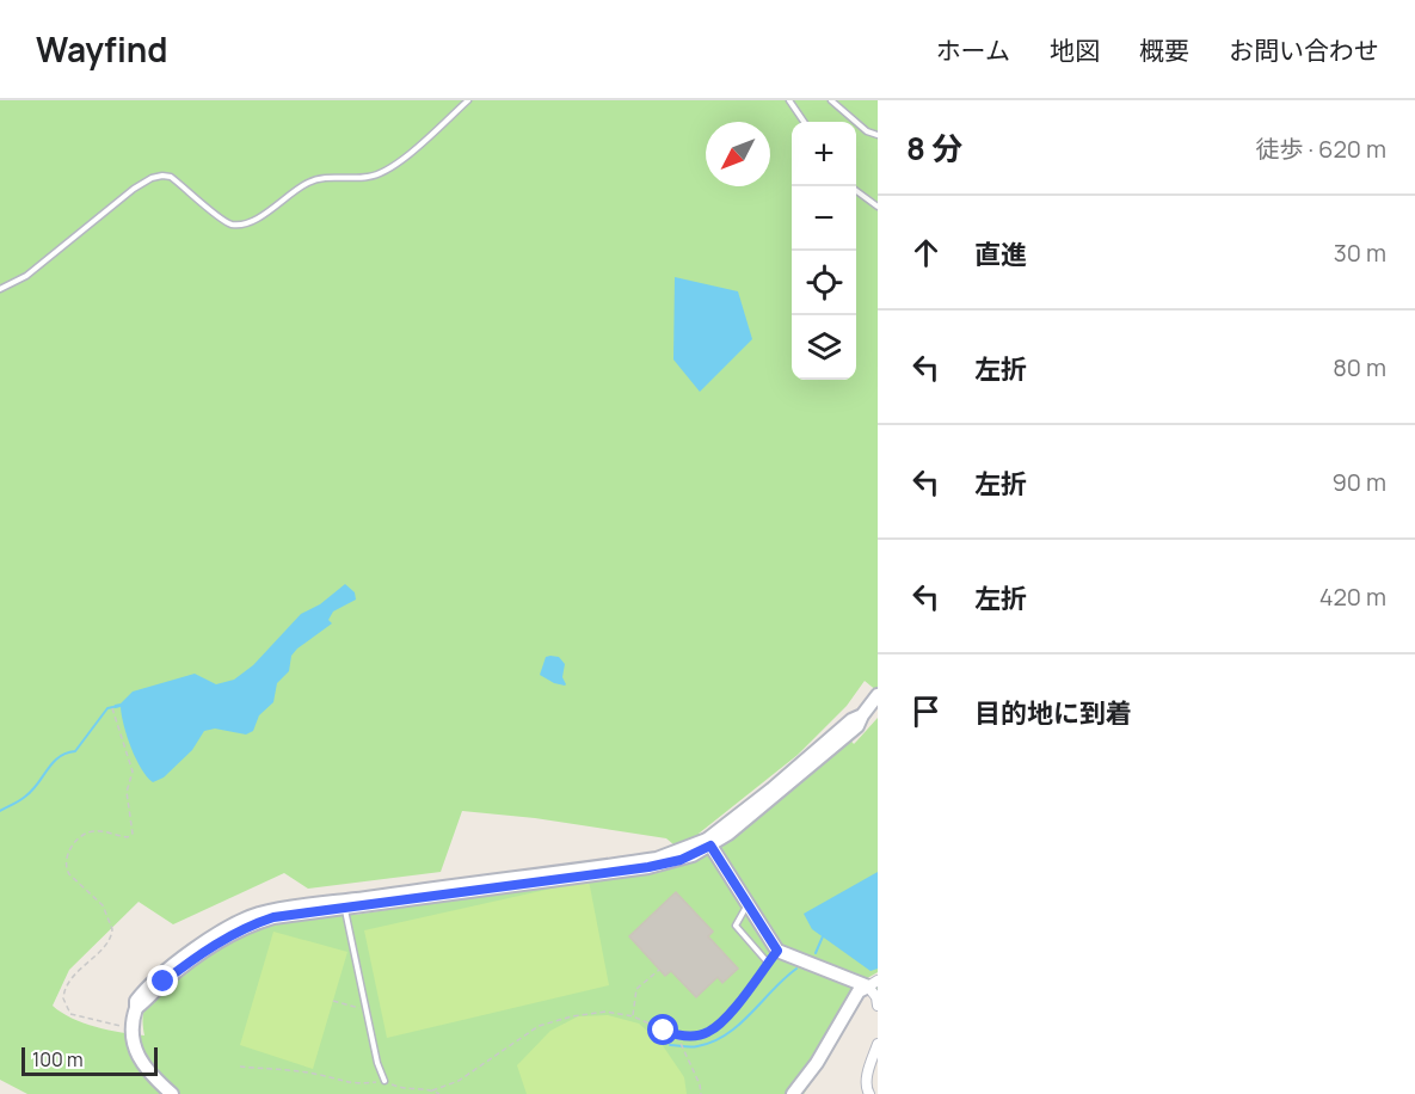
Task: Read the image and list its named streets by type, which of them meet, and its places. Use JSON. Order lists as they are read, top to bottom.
{
  "scale_bar": "100 m",
  "north": "bottom left",
  "page": {
    "header": "Wayfind",
    "nav": [
      "ホーム",
      "地図",
      "概要",
      "お問い合わせ"
    ],
    "heading": ["8 分", "徒歩 · 620 m"],
    "map_buttons": ["+", "−"],
    "list": [
      ["直進", "30 m"],
      ["左折", "80 m"],
      ["左折", "90 m"],
      ["左折", "420 m"],
      "目的地に到着"
    ],
    "scale": "100 m"
  }
}
